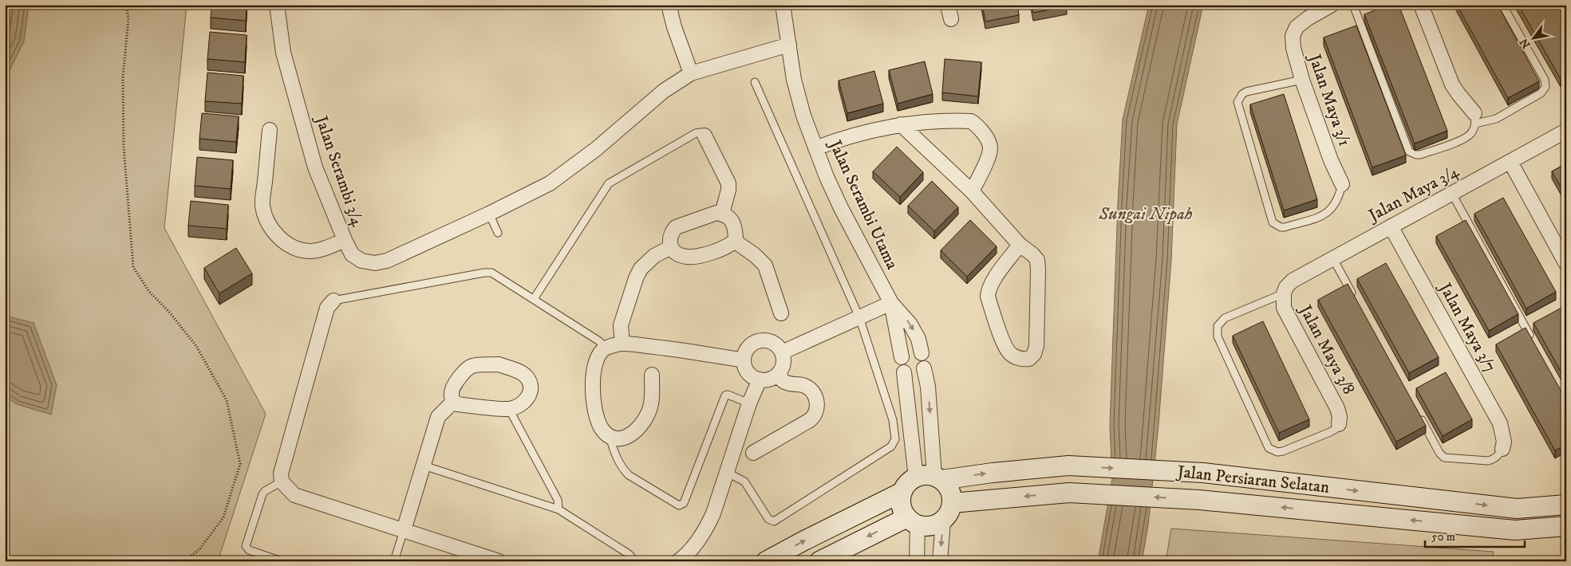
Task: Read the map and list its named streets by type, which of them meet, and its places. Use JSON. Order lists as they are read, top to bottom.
{
  "streets": {
    "street": [
      "Jalan Maya 3/1",
      "Jalan Serambi 3/4",
      "Jalan Maya 3/4",
      "Jalan Serambi Utama",
      "Jalan Maya 3/7",
      "Jalan Maya 3/8",
      "Jalan Persiaran Selatan"
    ]
  },
  "crossings": [
    ["Jalan Maya 3/4", "Jalan Maya 3/7"],
    ["Jalan Maya 3/4", "Jalan Maya 3/8"]
  ],
  "water": ["Sungai Nipah"],
  "scale_bar": "50 m",
  "north": "bottom left"
}
